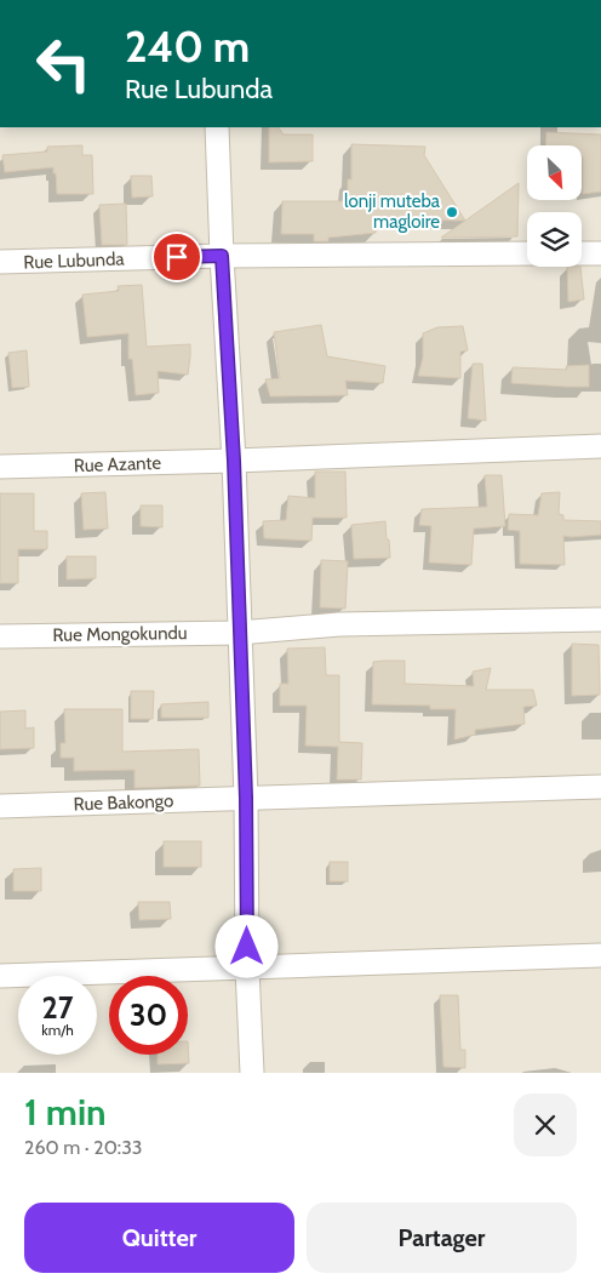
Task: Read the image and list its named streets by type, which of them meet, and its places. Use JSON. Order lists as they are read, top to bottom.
{
  "streets": {
    "street": [
      "Rue Lubunda",
      "Rue Azante",
      "Rue Mongokundu",
      "Rue Bakongo"
    ]
  },
  "places": ["lonji muteba magloire"],
  "north": "bottom right",
  "page": {
    "turn": ["240 m", "Rue Lubunda"],
    "speed": "27 km/h",
    "limit": "30",
    "heading": ["1 min", "260 m · 20:33"],
    "buttons": ["Quitter", "Partager"]
  }
}
